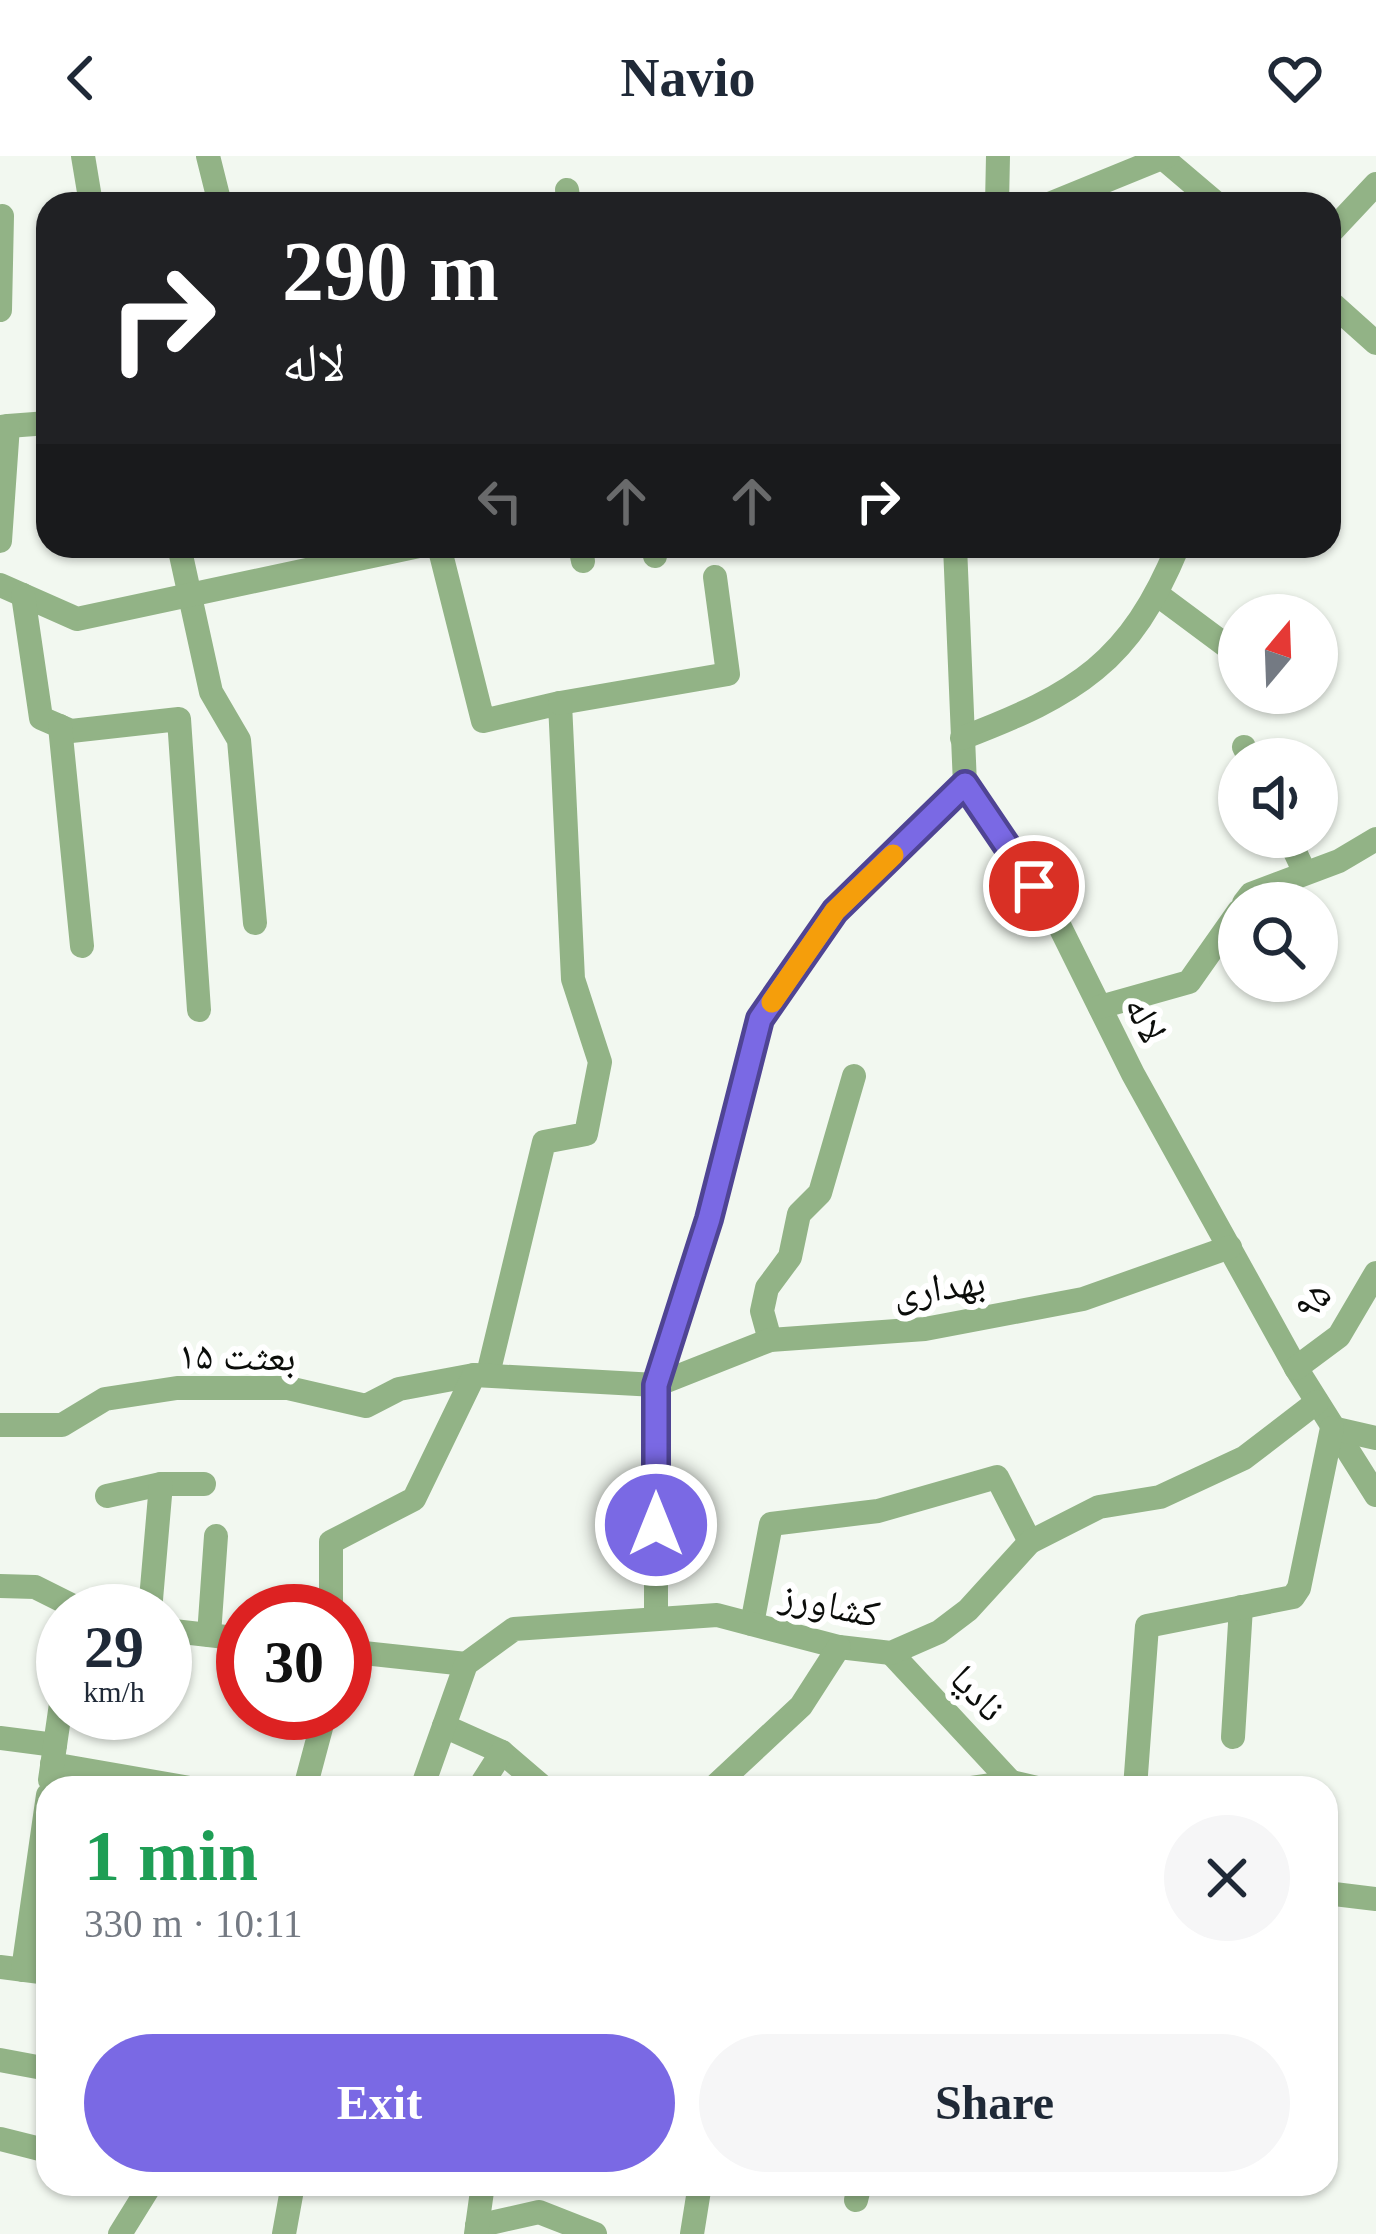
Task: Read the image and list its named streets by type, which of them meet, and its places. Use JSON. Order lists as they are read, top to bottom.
{
  "streets": {
    "street": [
      "لاله",
      "بهداری",
      "۹۵",
      "بعثت ۱۵",
      "کشاورز",
      "نادیا"
    ]
  },
  "crossings": [
    ["لاله", "بهداری"],
    ["لاله", "۹۵"],
    ["لاله", "کشاورز"],
    ["بهداری", "بعثت ۱۵"],
    ["کشاورز", "نادیا"]
  ],
  "north": "top",
  "page": {
    "header": "Navio",
    "turn": ["290 m", "لاله"],
    "speed": "29 km/h",
    "limit": "30",
    "heading": ["1 min", "330 m · 10:11"],
    "buttons": ["Exit", "Share"]
  }
}
